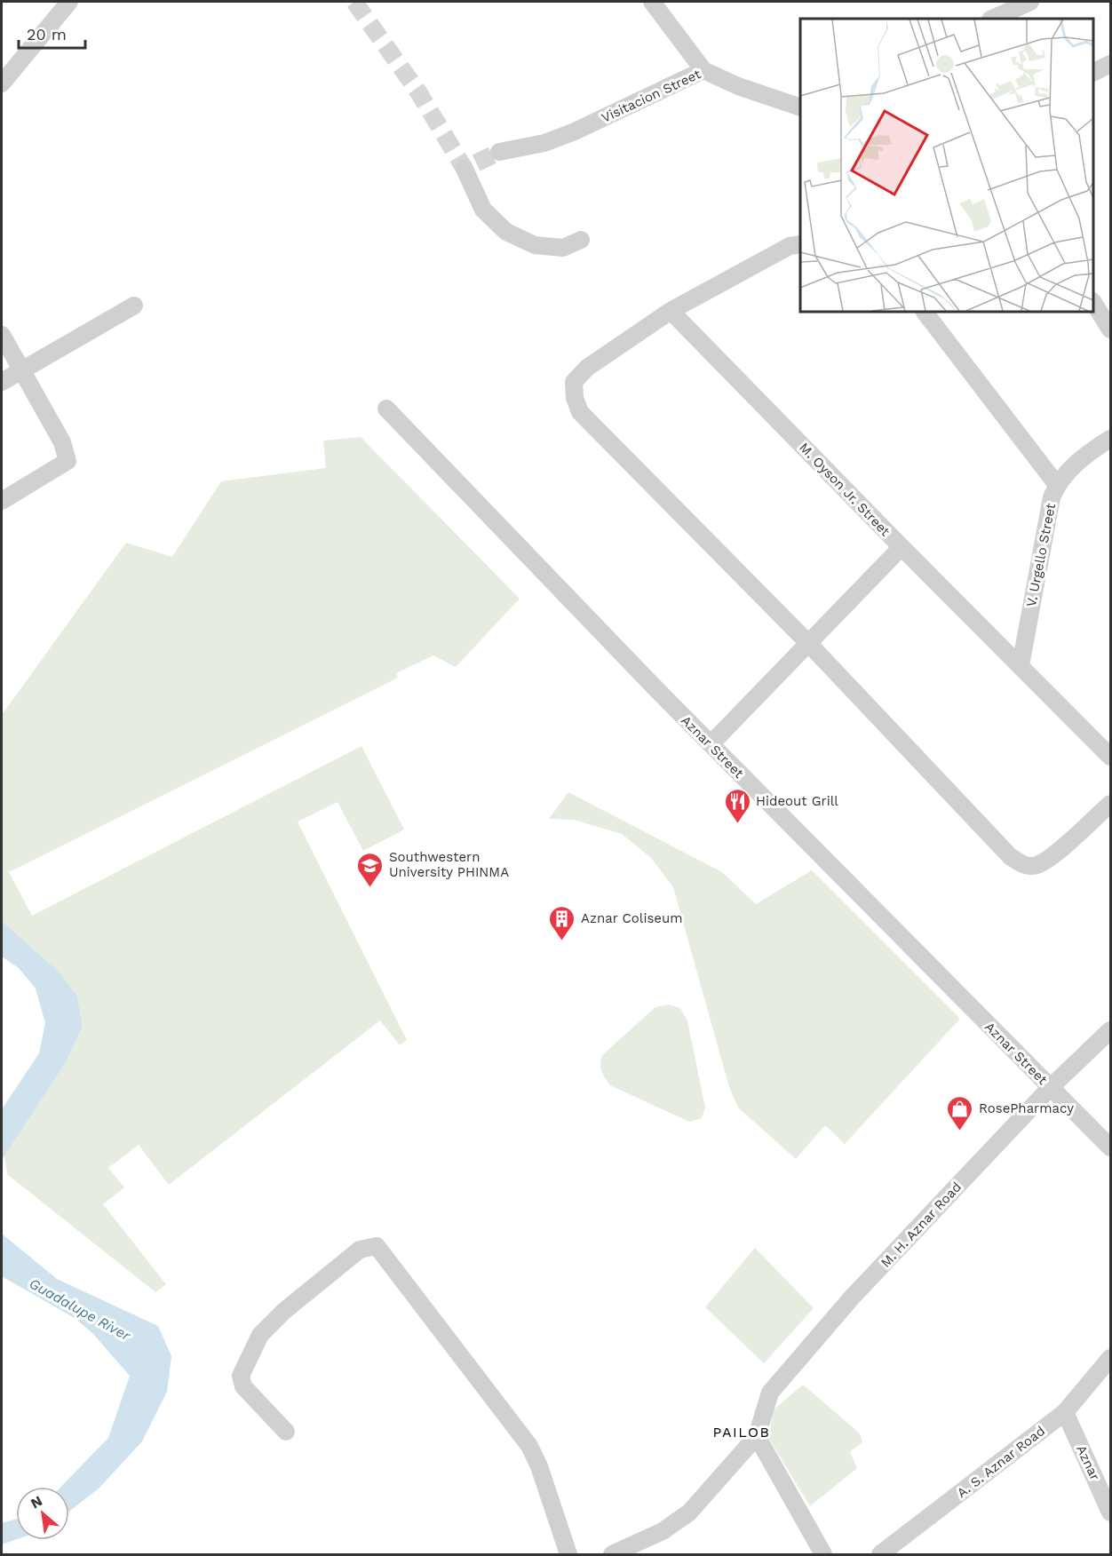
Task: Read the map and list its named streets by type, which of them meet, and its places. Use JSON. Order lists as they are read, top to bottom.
{
  "streets": {
    "street": [
      "Visitacion Street",
      "M. Oyson Jr. Street",
      "V. Urgello Street",
      "Aznar Street",
      "M. H. Aznar Road",
      "A. S. Aznar Road",
      "Aznar"
    ]
  },
  "crossings": [
    ["M. Oyson Jr. Street", "V. Urgello Street"],
    ["Aznar Street", "M. H. Aznar Road"],
    ["A. S. Aznar Road", "Aznar"]
  ],
  "districts": ["PAILOB"],
  "water": ["Guadalupe River"],
  "places": {
    "restaurant": ["Hideout Grill"],
    "school or university": ["Southwestern University PHINMA"],
    "building": ["Aznar Coliseum"],
    "shop": ["RosePharmacy"]
  },
  "scale_bar": "20 m",
  "north": "top left"
}
